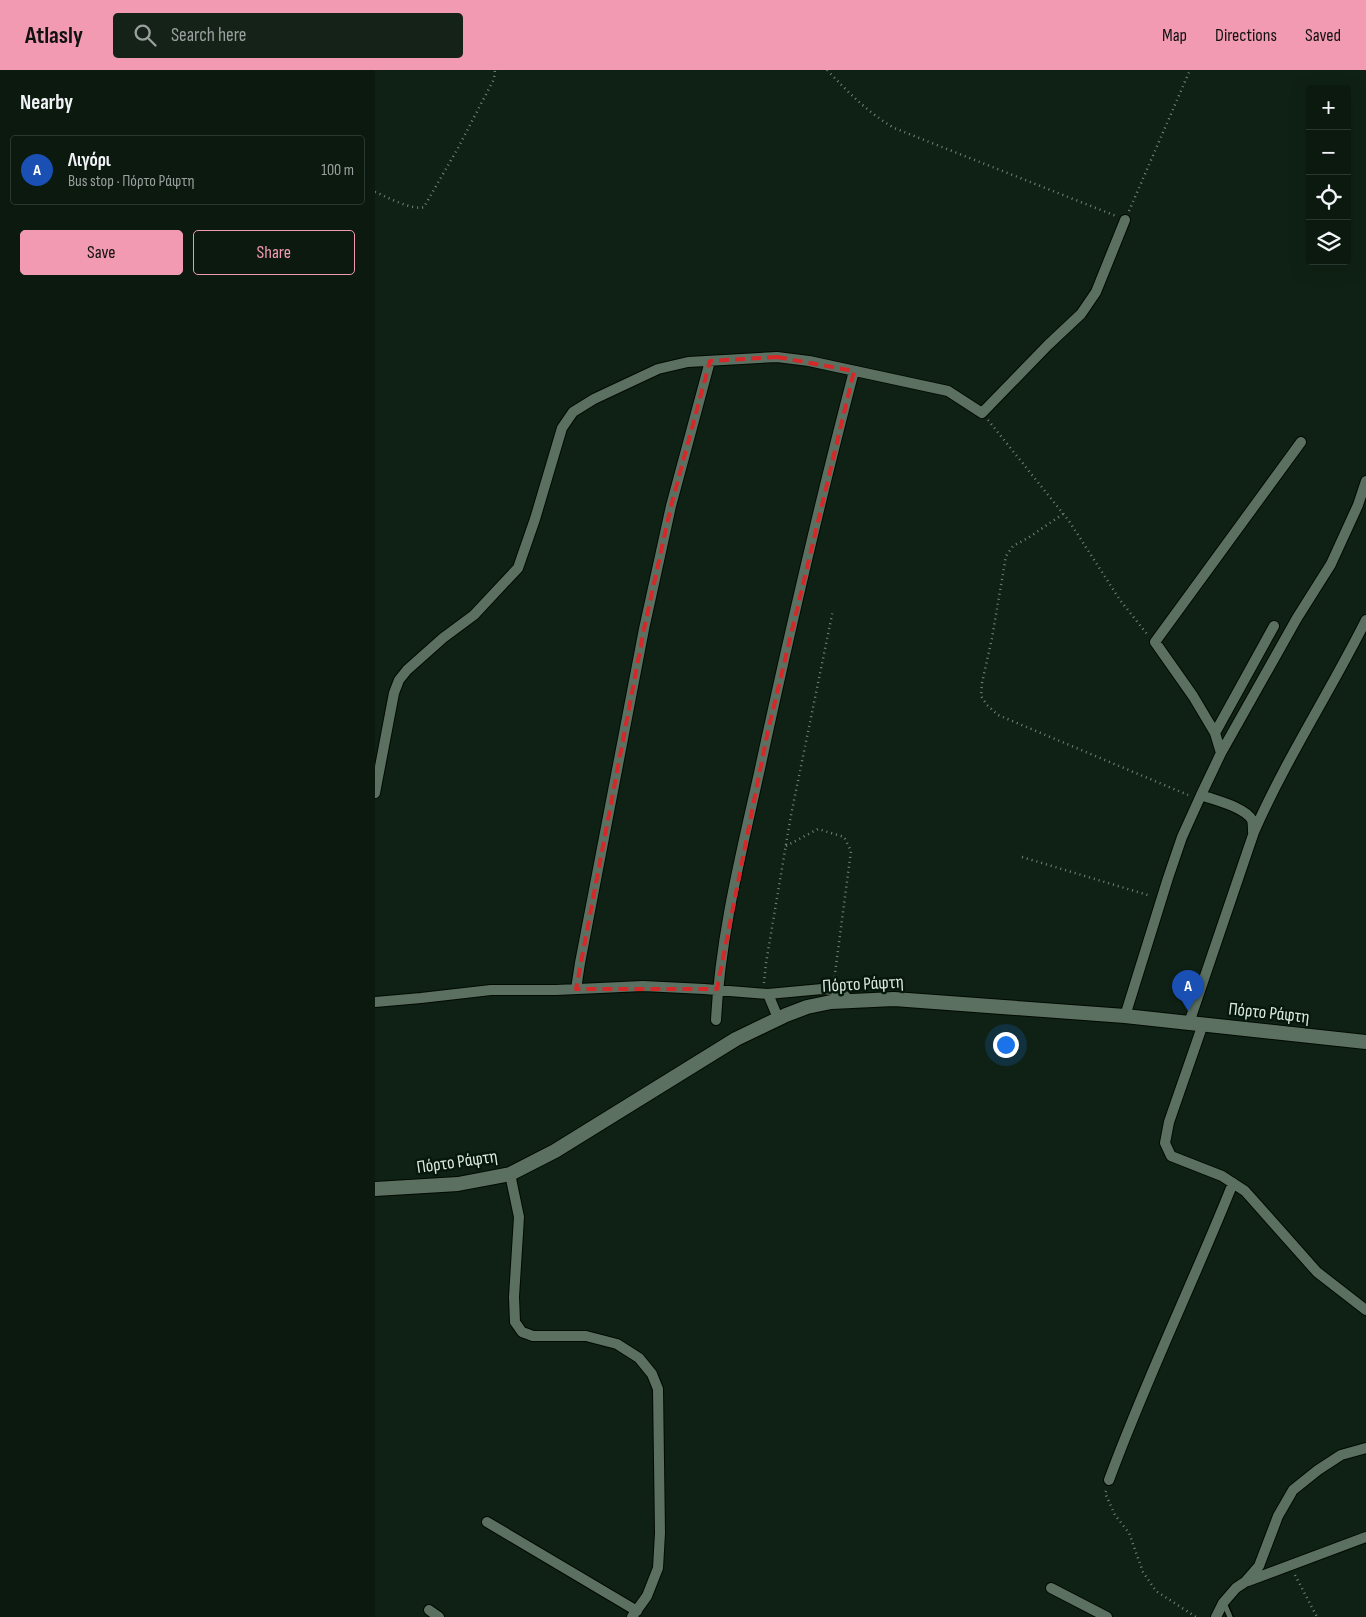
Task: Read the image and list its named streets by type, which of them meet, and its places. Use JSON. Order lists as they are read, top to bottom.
{
  "streets": {
    "main road": ["Πόρτο Ράφτη"]
  },
  "page": {
    "header": "Atlasly",
    "search": "Search here",
    "nav": ["Map", "Directions", "Saved"],
    "heading": "Nearby",
    "map_buttons": ["+", "−"],
    "list": [
      {
        "mark": "A",
        "name": "Λιγόρι",
        "note": "Bus stop · Πόρτο Ράφτη",
        "value": "100 m"
      }
    ],
    "buttons": ["Save", "Share"],
    "pins": "A"
  }
}
